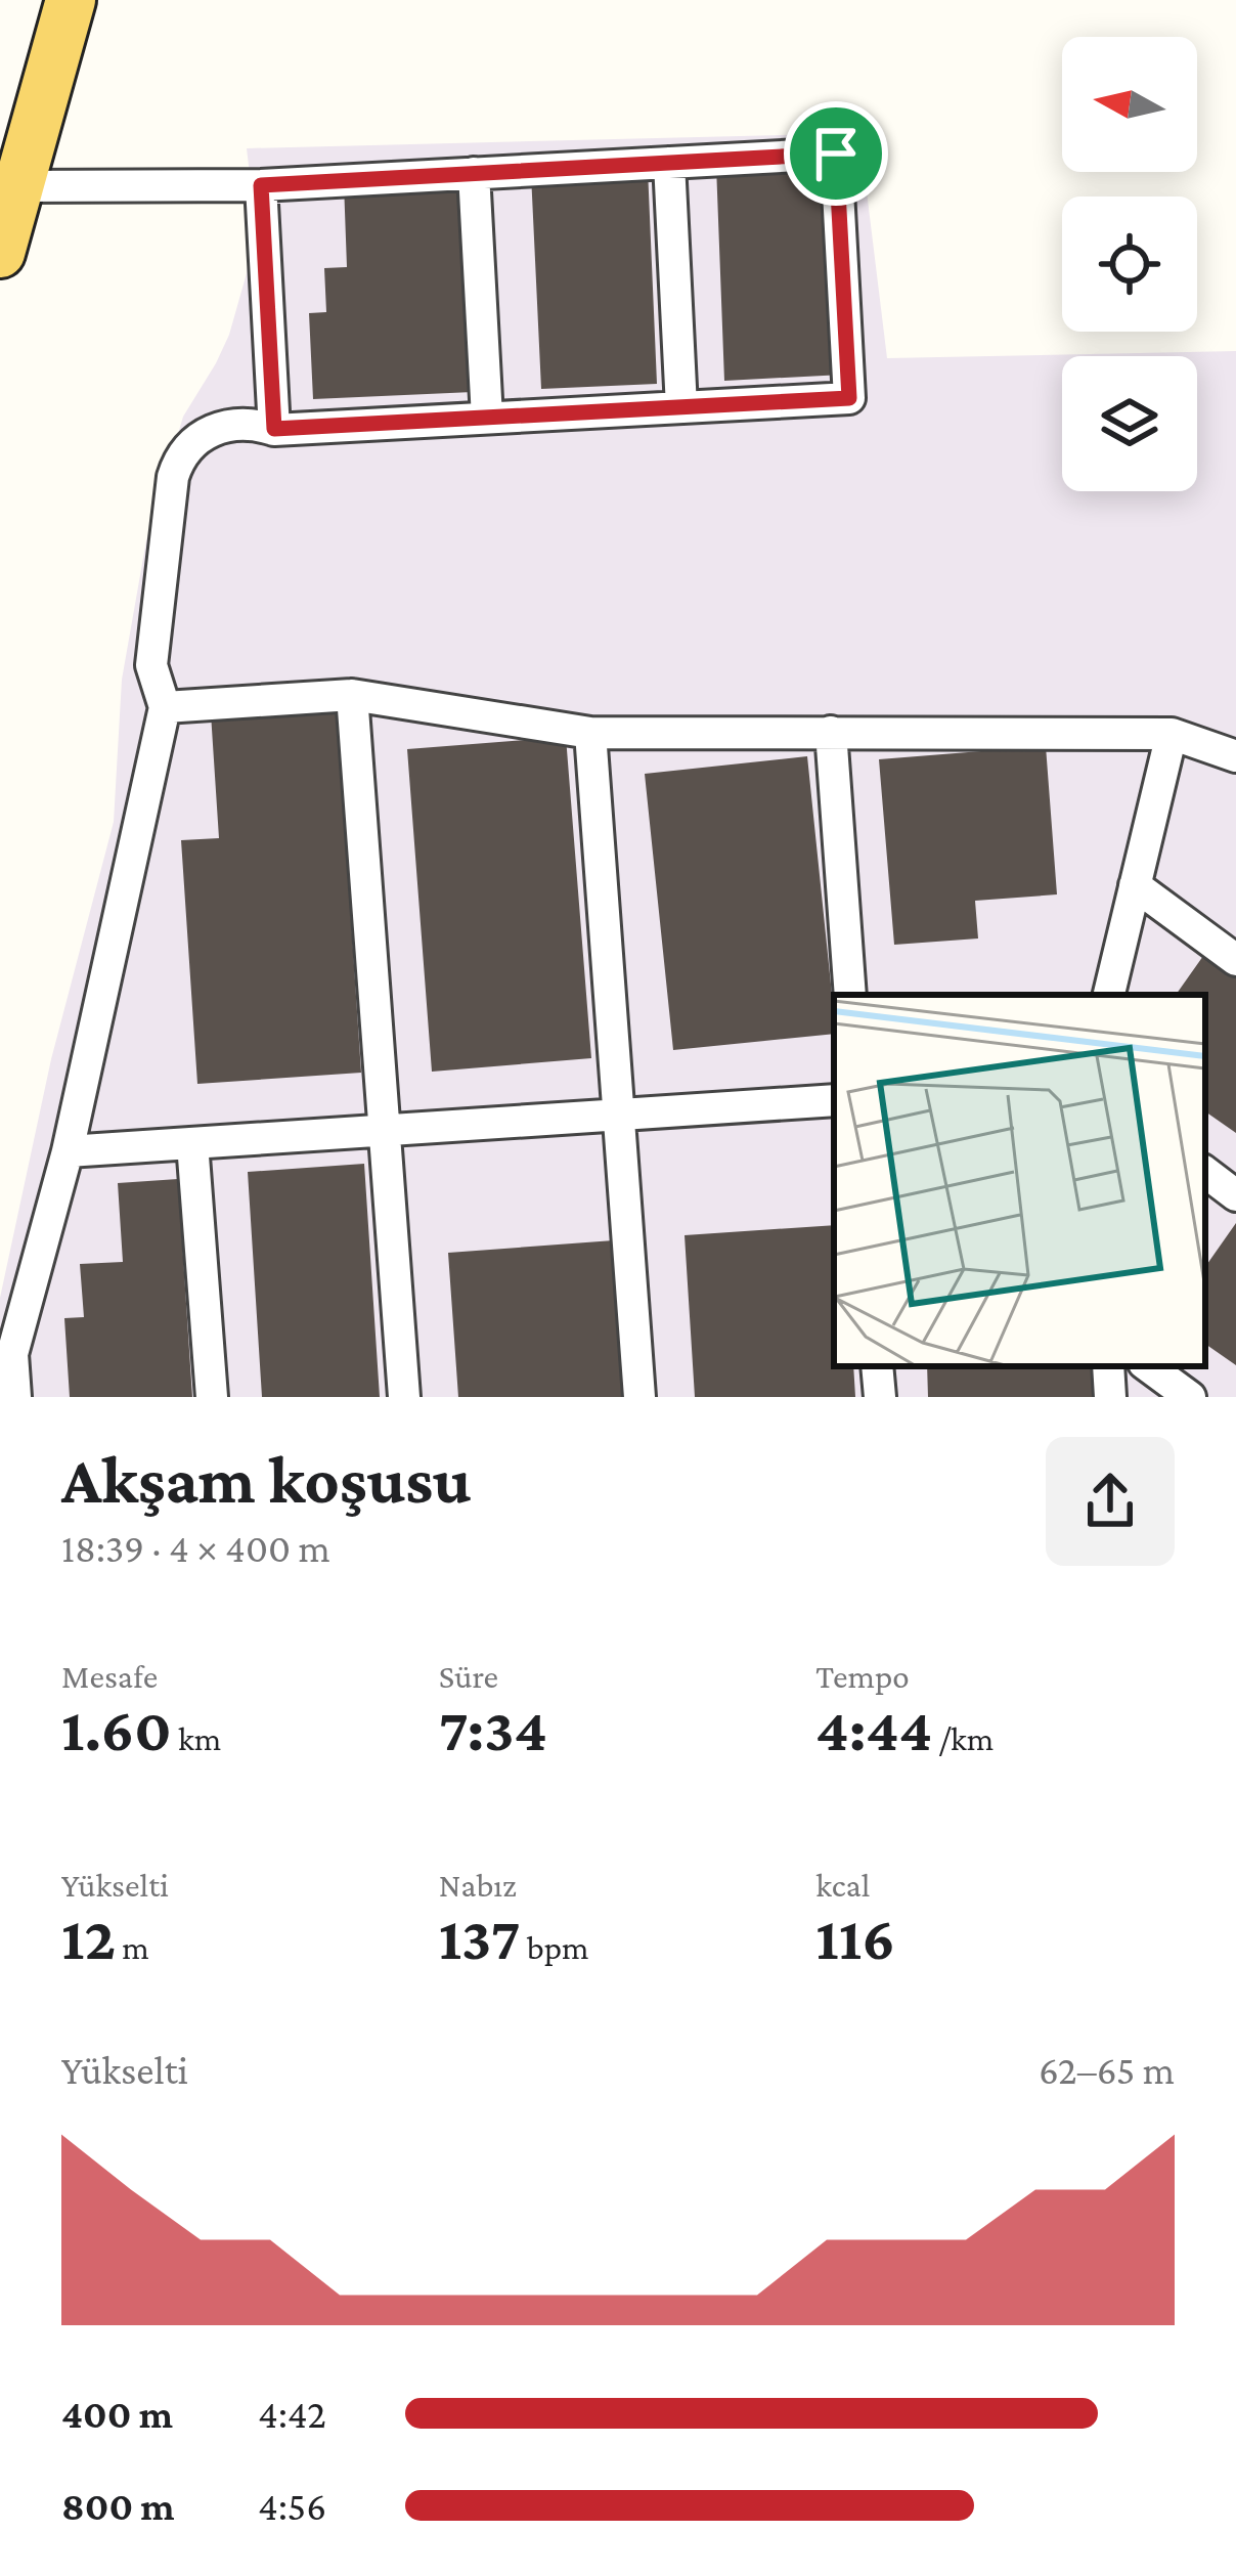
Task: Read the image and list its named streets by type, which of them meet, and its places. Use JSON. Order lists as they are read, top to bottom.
{
  "north": "left",
  "page": {
    "heading": ["Akşam koşusu", "18:39 · 4 × 400 m"],
    "stats": [
      ["Mesafe", "1.60 km"],
      ["Süre", "7:34"],
      ["Tempo", "4:44 /km"],
      ["Yükselti", "12 m"],
      ["Nabız", "137 bpm"],
      ["kcal", "116"]
    ],
    "chart": ["Yükselti", "62–65 m"],
    "list": [
      {
        "name": "400 m",
        "note": "4:42"
      },
      {
        "name": "800 m",
        "note": "4:56"
      }
    ]
  }
}
